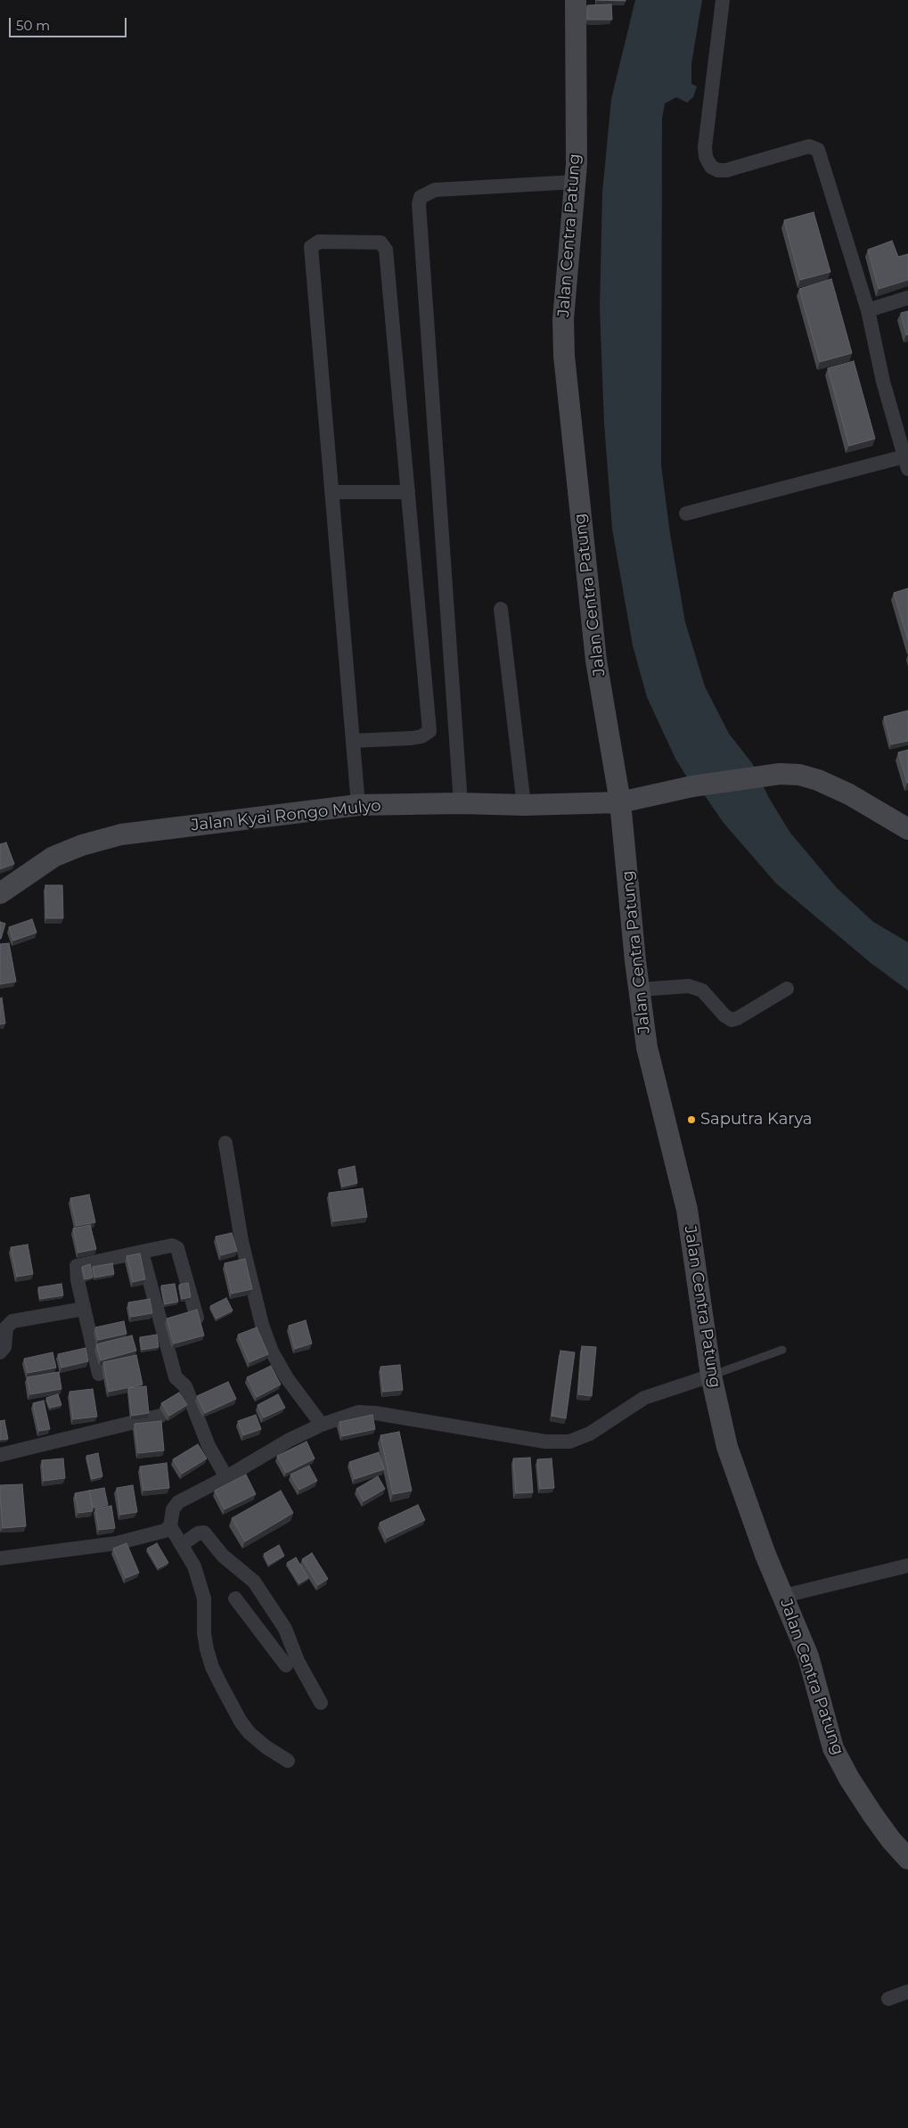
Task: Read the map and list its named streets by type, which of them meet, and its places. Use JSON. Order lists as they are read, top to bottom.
{
  "streets": {
    "street": ["Jalan Centra Patung", "Jalan Kyai Rongo Mulyo"]
  },
  "crossings": [
    ["Jalan Centra Patung", "Jalan Kyai Rongo Mulyo"]
  ],
  "places": ["Saputra Karya"],
  "scale_bar": "50 m"
}
